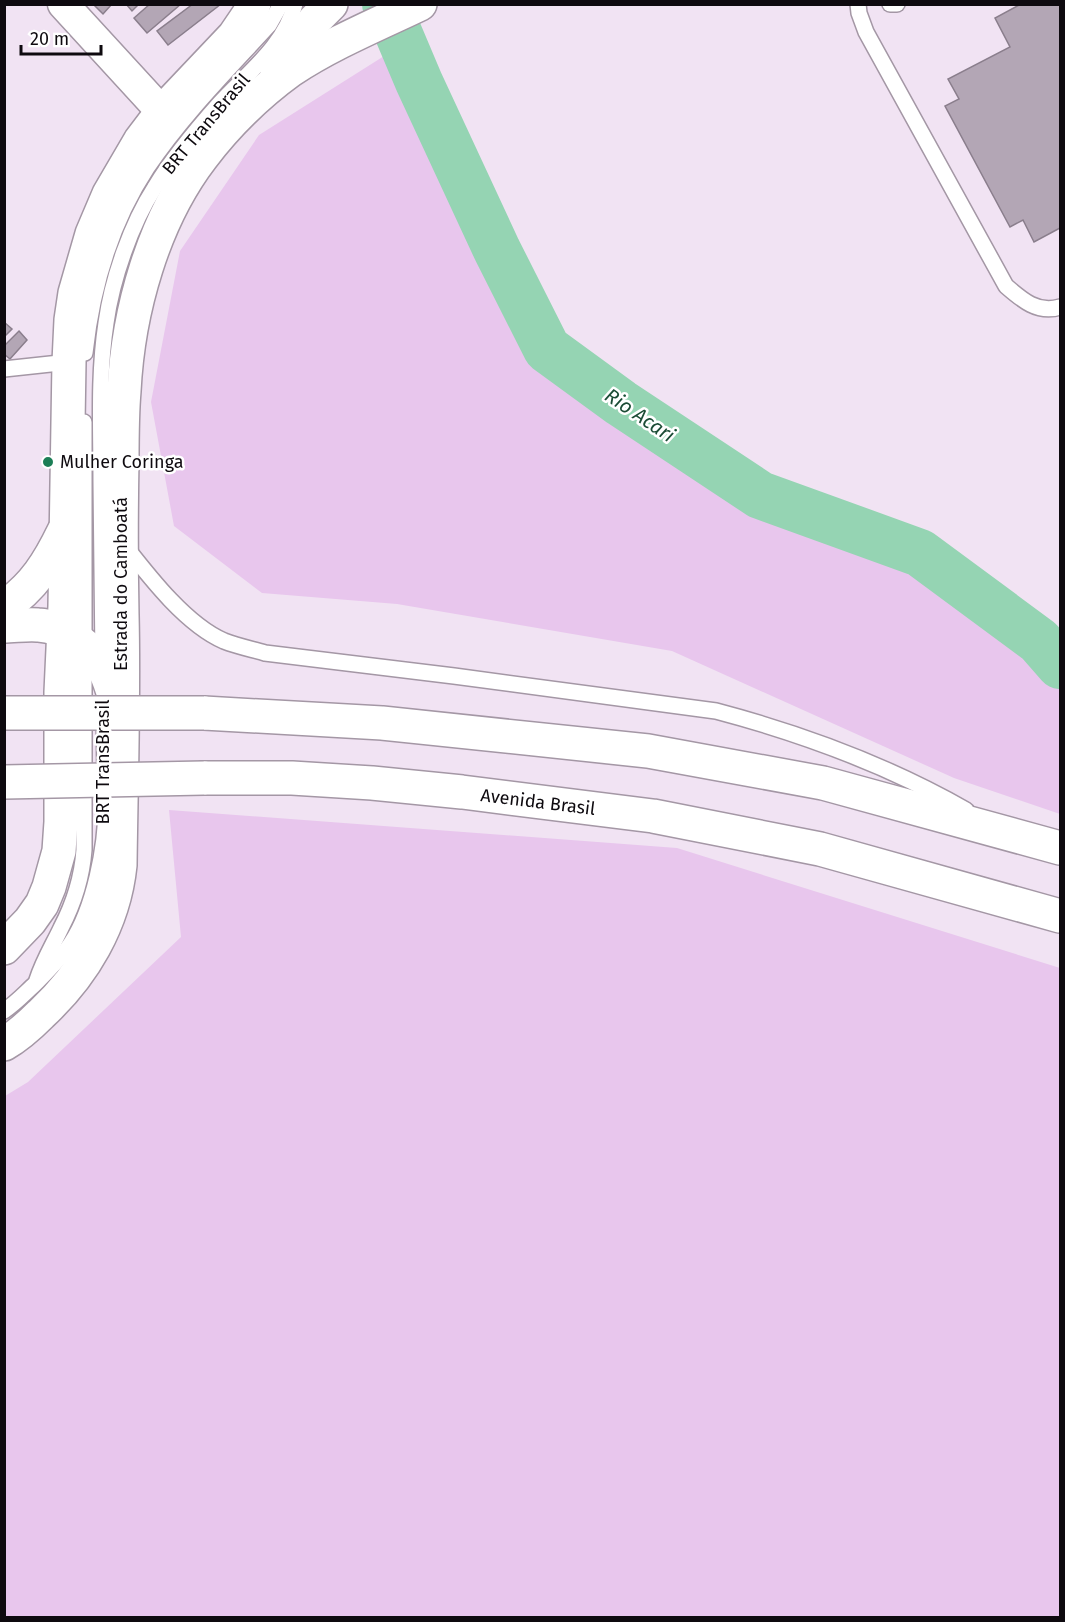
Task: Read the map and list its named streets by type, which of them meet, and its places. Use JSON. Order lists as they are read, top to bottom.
{
  "streets": {
    "main road": ["Estrada do Camboatá", "Avenida Brasil"],
    "lane": ["BRT TransBrasil"]
  },
  "crossings": [
    ["BRT TransBrasil", "Estrada do Camboatá"]
  ],
  "water": ["Rio Acari"],
  "places": ["Mulher Coringa"],
  "scale_bar": "20 m"
}
